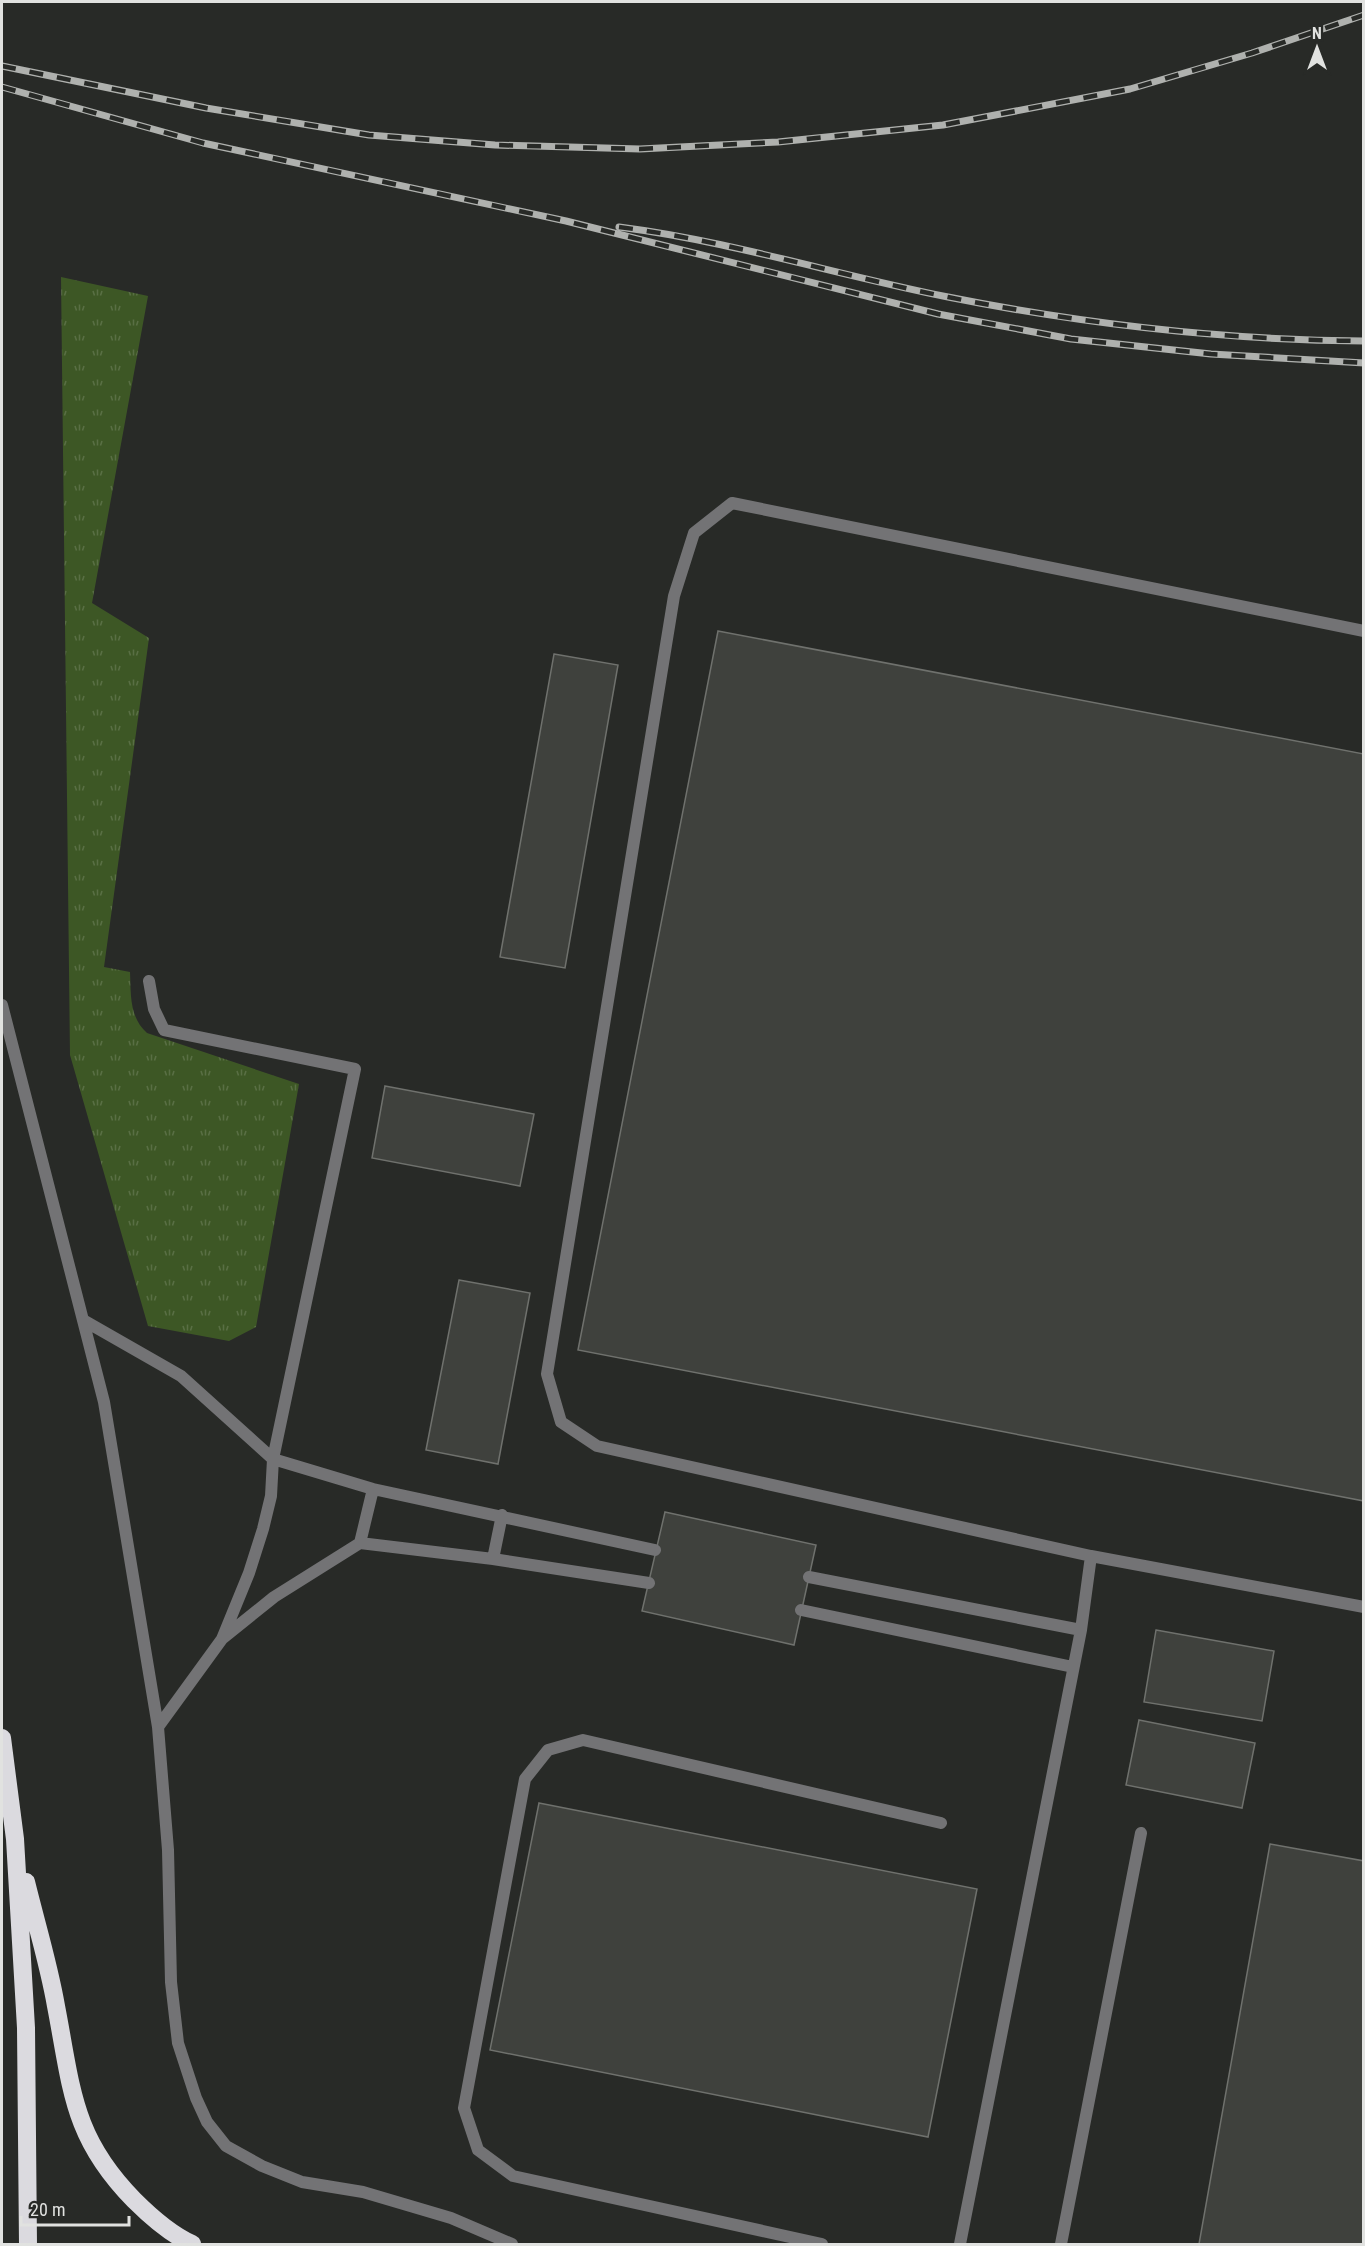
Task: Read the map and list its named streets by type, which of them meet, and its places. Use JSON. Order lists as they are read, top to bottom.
{
  "scale_bar": "20 m",
  "north": "top"
}
